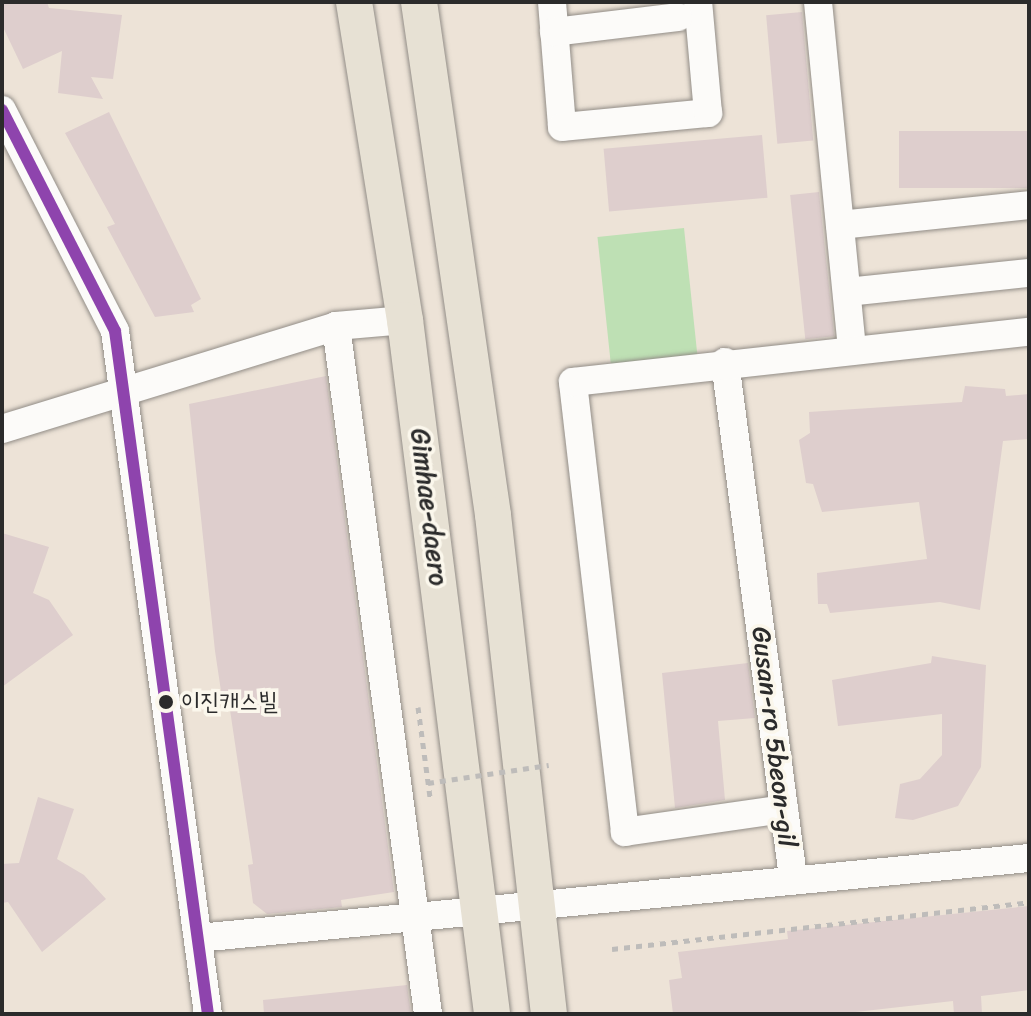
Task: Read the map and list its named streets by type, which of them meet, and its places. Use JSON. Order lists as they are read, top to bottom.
{
  "streets": {
    "main road": ["Gimhae-daero"],
    "street": ["Gusan-ro 5beon-gil"]
  },
  "places": ["이진캐스빌"]
}
